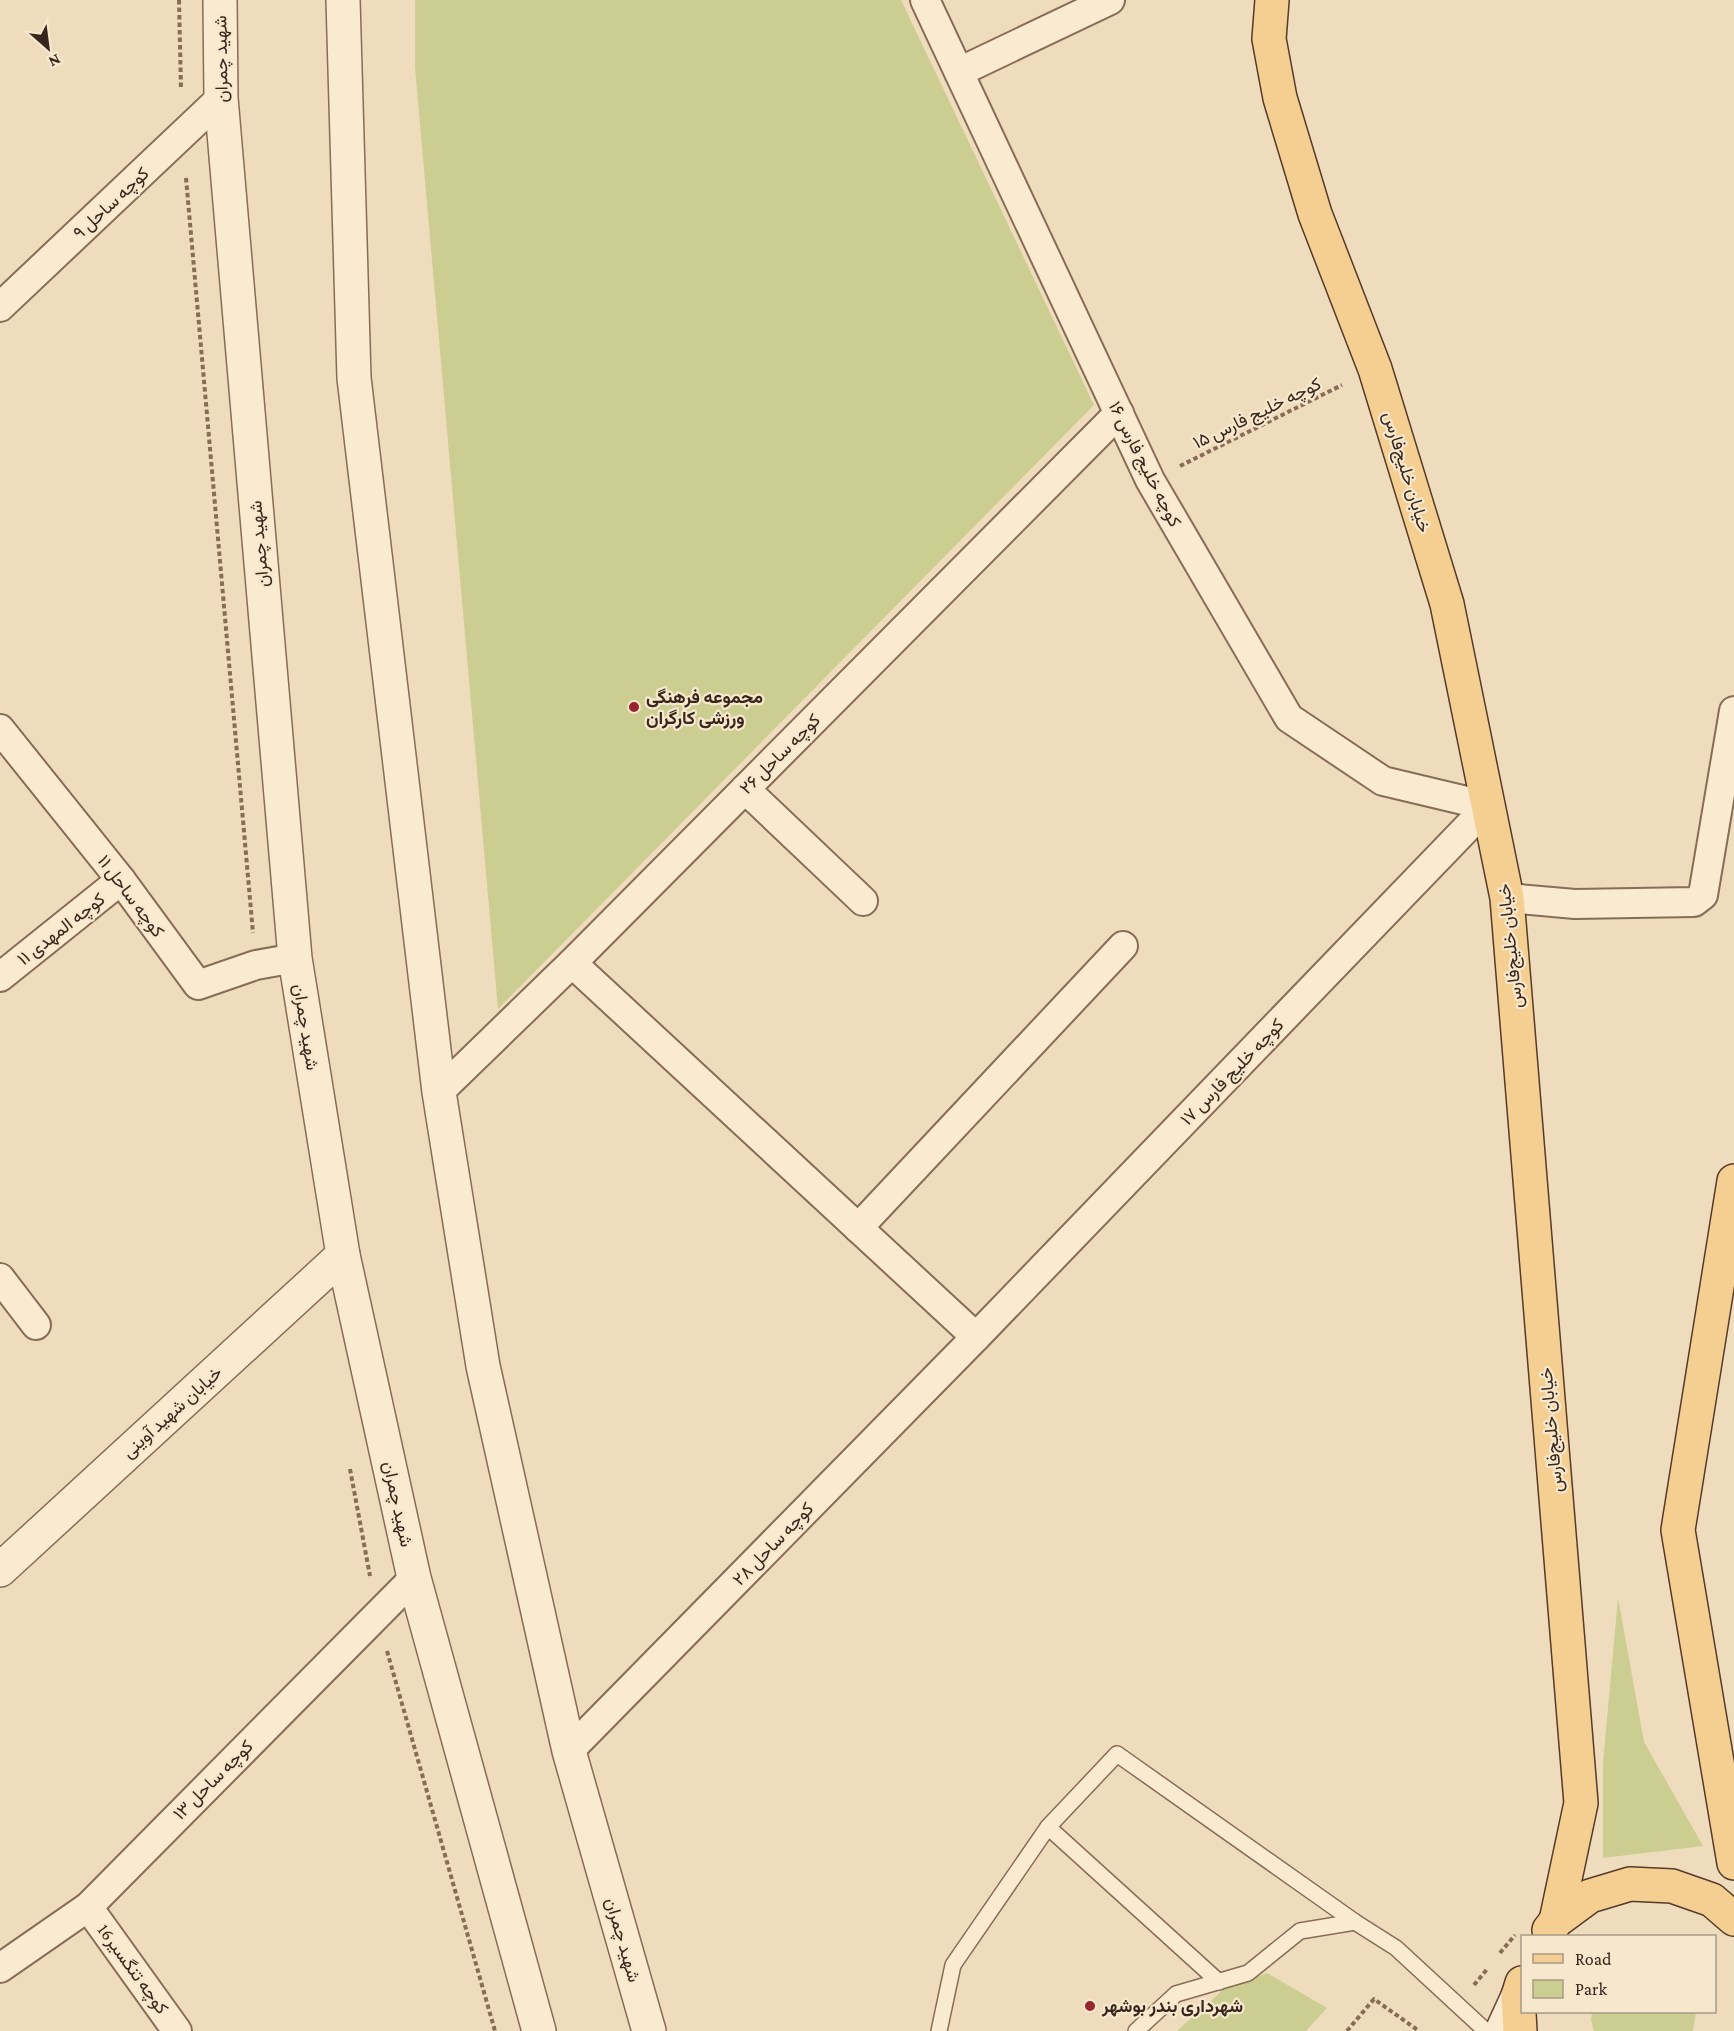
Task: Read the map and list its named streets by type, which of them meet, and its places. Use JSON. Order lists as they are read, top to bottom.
{
  "streets": {
    "main road": ["خیابان خلیج‌فارس"],
    "street": [
      "شهید چمران",
      "کوچه ساحل ۹",
      "کوچه خلیج فارس ۱۶",
      "کوچه ساحل ۲۶",
      "کوچه ساحل ۱۱",
      "کوچه المهدی ۱۱",
      "کوچه خلیج فارس ۱۷",
      "خیابان شهید آوینی",
      "کوچه ساحل ۲۸",
      "کوچه ساحل ۱۳",
      "کوچه تنگسیر16"
    ],
    "path": ["کوچه خلیج فارس ۱۵"]
  },
  "crossings": [
    ["شهید چمران", "کوچه ساحل ۹"],
    ["شهید چمران", "کوچه ساحل ۲۶"],
    ["شهید چمران", "کوچه ساحل ۱۱"],
    ["شهید چمران", "خیابان شهید آوینی"],
    ["شهید چمران", "کوچه ساحل ۲۸"],
    ["شهید چمران", "کوچه ساحل ۱۳"],
    ["کوچه خلیج فارس ۱۵", "کوچه خلیج فارس ۱۶"],
    ["کوچه خلیج فارس ۱۵", "خیابان خلیج‌فارس"],
    ["کوچه خلیج فارس ۱۶", "خیابان خلیج‌فارس"],
    ["کوچه خلیج فارس ۱۶", "کوچه ساحل ۲۶"],
    ["کوچه خلیج فارس ۱۶", "کوچه خلیج فارس ۱۷"],
    ["خیابان خلیج‌فارس", "کوچه خلیج فارس ۱۷"],
    ["کوچه ساحل ۱۱", "کوچه المهدی ۱۱"],
    ["کوچه خلیج فارس ۱۷", "کوچه ساحل ۲۸"],
    ["کوچه ساحل ۱۳", "کوچه تنگسیر16"]
  ],
  "places": ["مجموعه فرهنگی ورزشی کارگران", "شهرداری بندر بوشهر"],
  "legend": ["Road", "Park"],
  "north": "bottom right"
}
